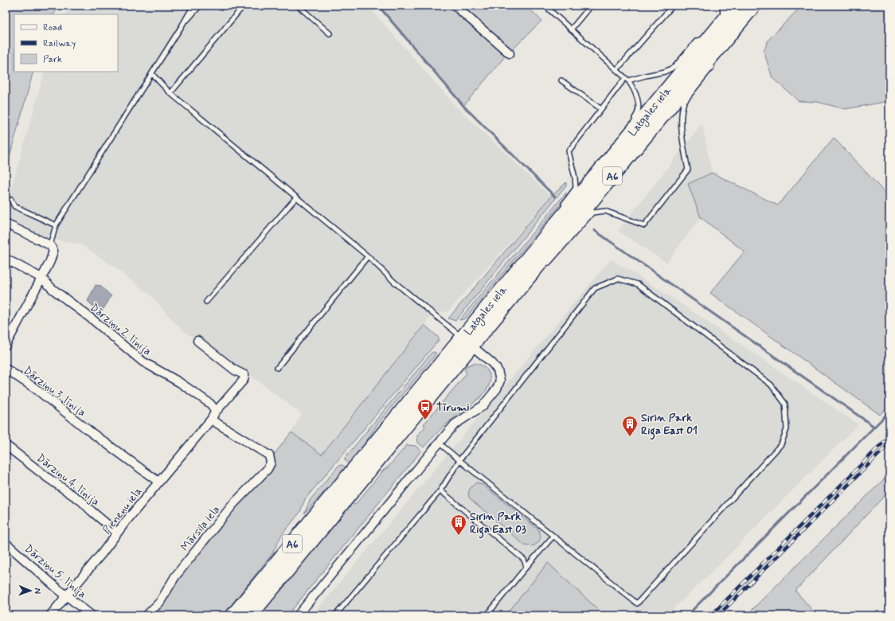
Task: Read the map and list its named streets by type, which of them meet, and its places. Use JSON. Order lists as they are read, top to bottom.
{
  "streets": {
    "highway": ["Latgales iela", "A6"],
    "street": [
      "Dārziņu 2. līnija",
      "Dārziņu 3. līnija",
      "Dārziņu 4. līnija",
      "Pieneņu iela",
      "Mārsila iela",
      "Dārziņu 5. līnija"
    ]
  },
  "crossings": [
    ["Dārziņu 2. līnija", "Pieneņu iela"],
    ["Dārziņu 2. līnija", "Mārsila iela"],
    ["Dārziņu 3. līnija", "Pieneņu iela"],
    ["Dārziņu 4. līnija", "Pieneņu iela"],
    ["Pieneņu iela", "Dārziņu 5. līnija"]
  ],
  "places": {
    "bus stop": ["Tīrumi"],
    "building": ["Sirin Park Riga East 01", "Sirin Park Riga East 03"]
  },
  "legend": ["Road", "Railway", "Park"],
  "north": "right"
}
